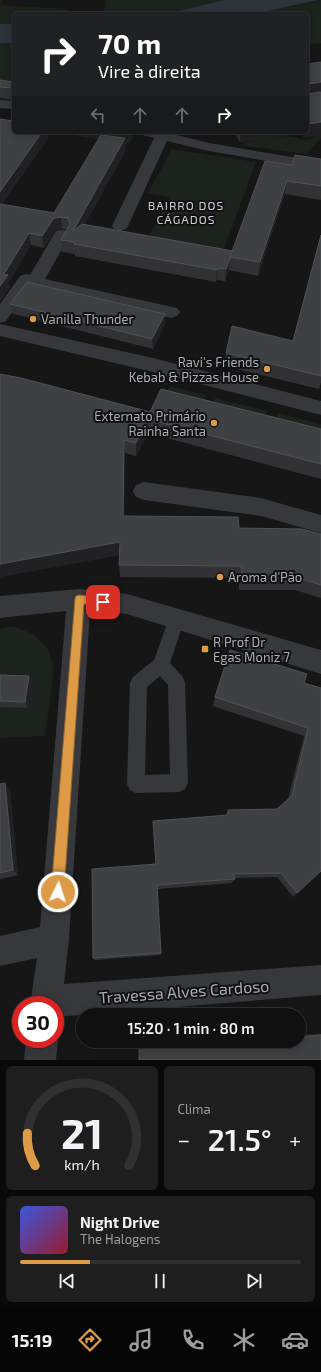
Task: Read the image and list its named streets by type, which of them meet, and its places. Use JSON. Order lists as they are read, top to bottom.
{
  "streets": {
    "street": ["Travessa Alves Cardoso"]
  },
  "districts": ["BAIRRO DOS CÁGADOS"],
  "places": {
    "other": [
      "Vanilla Thunder",
      "Ravi's Friends Kebab & Pizzas House",
      "Externato Primário Rainha Santa",
      "Aroma d'Pão"
    ],
    "transit": ["R Prof Dr Egas Moniz 7"]
  },
  "page": {
    "turn": ["70 m", "Vire à direita"],
    "limit": "30",
    "trip": "15:20 · 1 min · 80 m",
    "tile": "Clima",
    "heat": ["−", "21.5°", "+"],
    "song": ["Night Drive", "The Halogens"],
    "tabs": "15:19",
    "gauge": ["21", "km/h"]
  }
}
